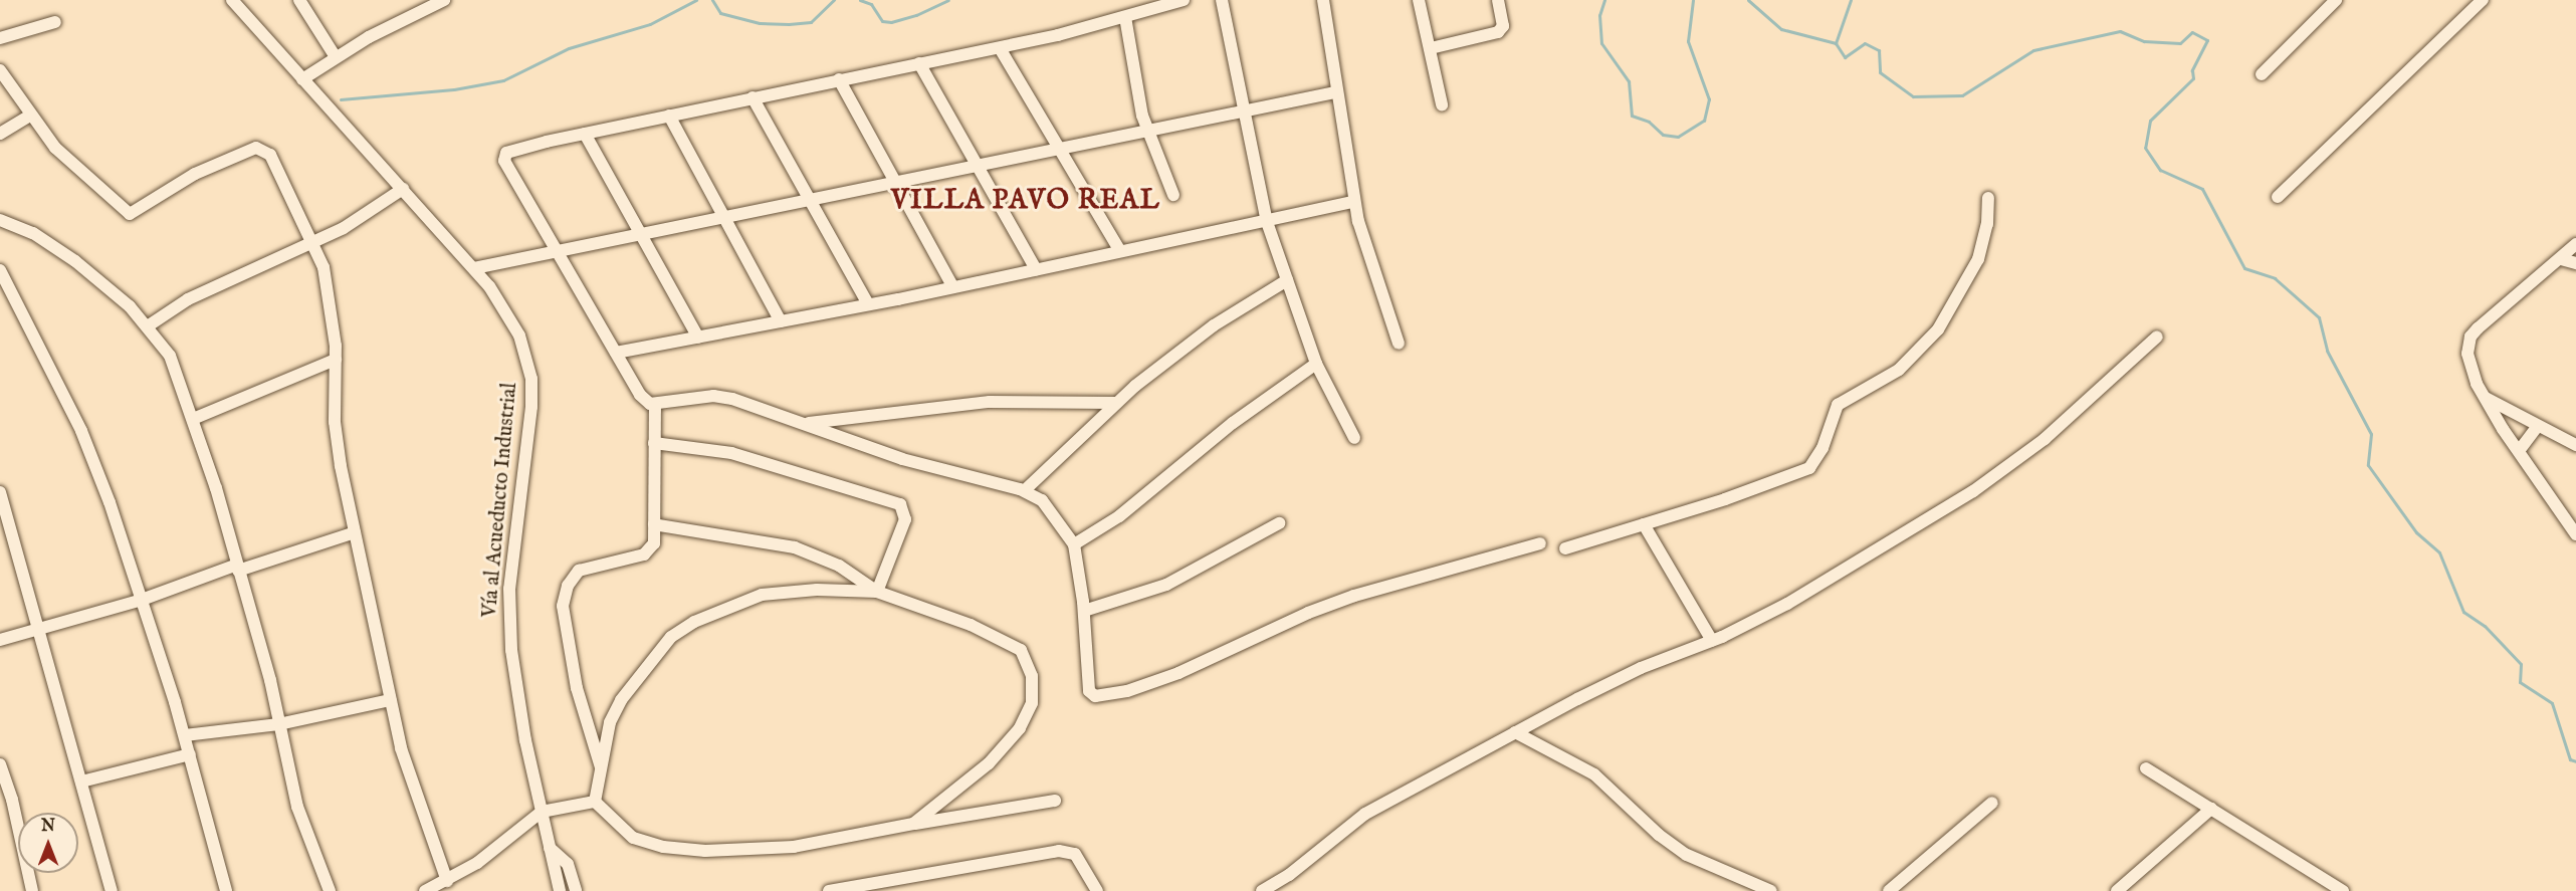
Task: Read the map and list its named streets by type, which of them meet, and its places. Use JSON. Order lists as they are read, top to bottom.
{
  "streets": {
    "street": ["Vía al Acueducto Industrial"]
  },
  "districts": ["VILLA PAVO REAL"],
  "north": "top"
}
